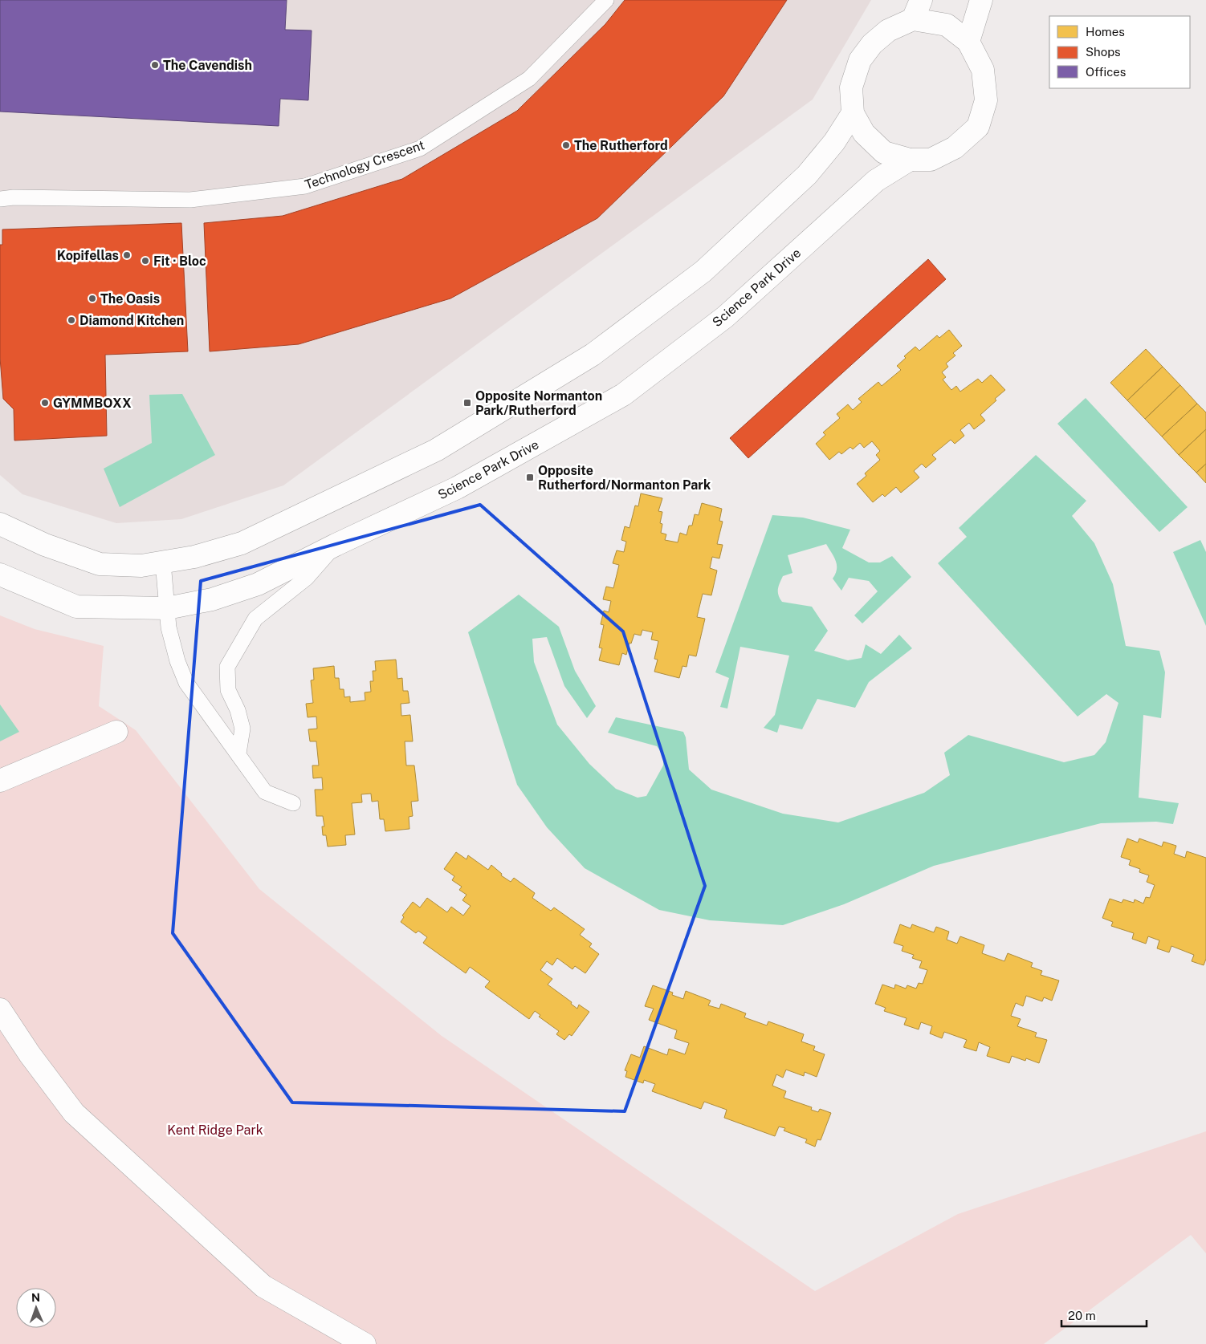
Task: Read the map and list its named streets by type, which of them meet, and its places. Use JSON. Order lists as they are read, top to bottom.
{
  "streets": {
    "main road": ["Science Park Drive"],
    "lane": ["Technology Crescent"]
  },
  "parks": ["Kent Ridge Park"],
  "places": {
    "other": [
      "The Cavendish",
      "The Rutherford",
      "Kopifellas",
      "Fit · Bloc",
      "The Oasis",
      "Diamond Kitchen",
      "GYMMBOXX"
    ],
    "transit": ["Opposite Normanton Park/Rutherford", "Opposite Rutherford/Normanton Park"]
  },
  "legend": ["Homes", "Shops", "Offices"],
  "scale_bar": "20 m",
  "north": "top"
}
